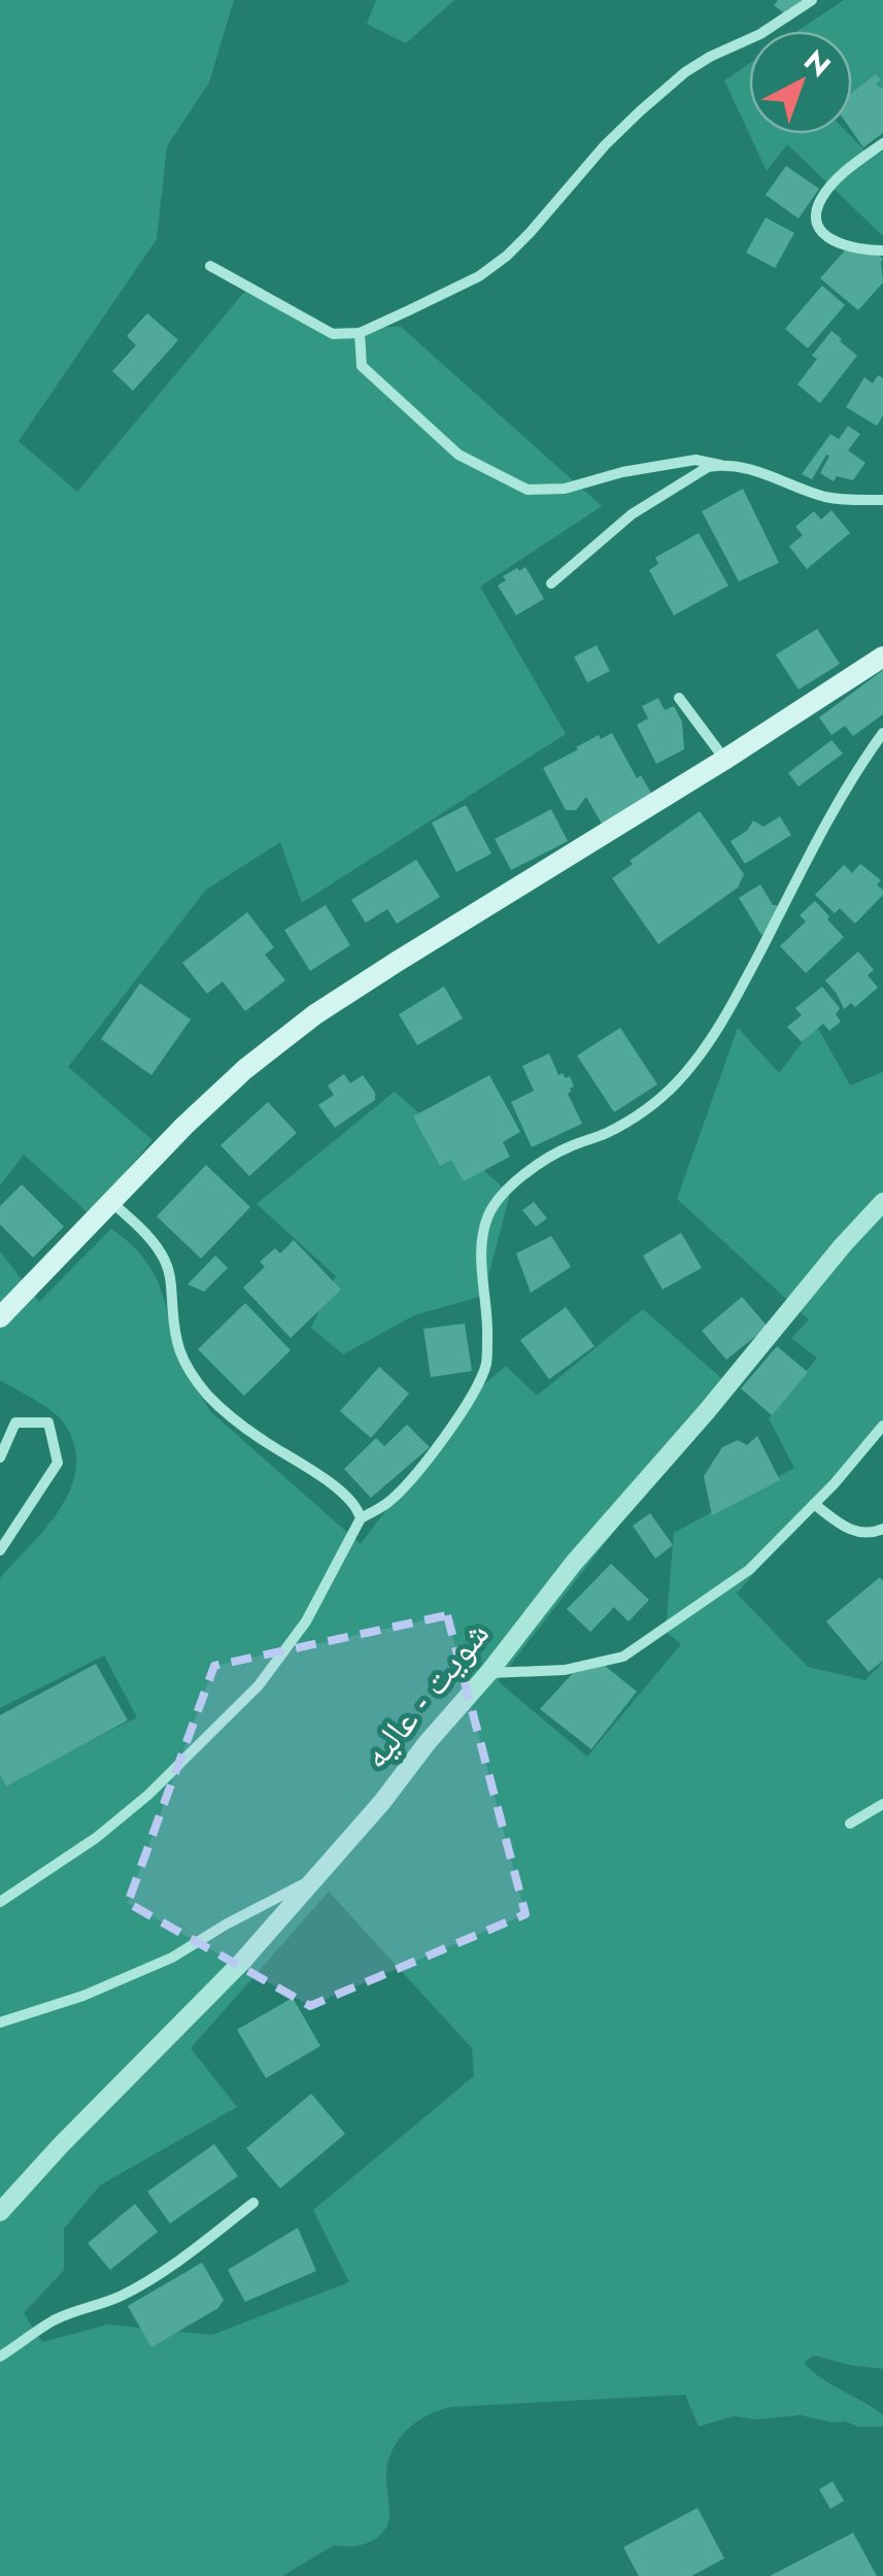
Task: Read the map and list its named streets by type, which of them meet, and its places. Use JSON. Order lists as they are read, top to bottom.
{
  "streets": {
    "street": ["شويت - عاليه"]
  },
  "north": "top right"
}
